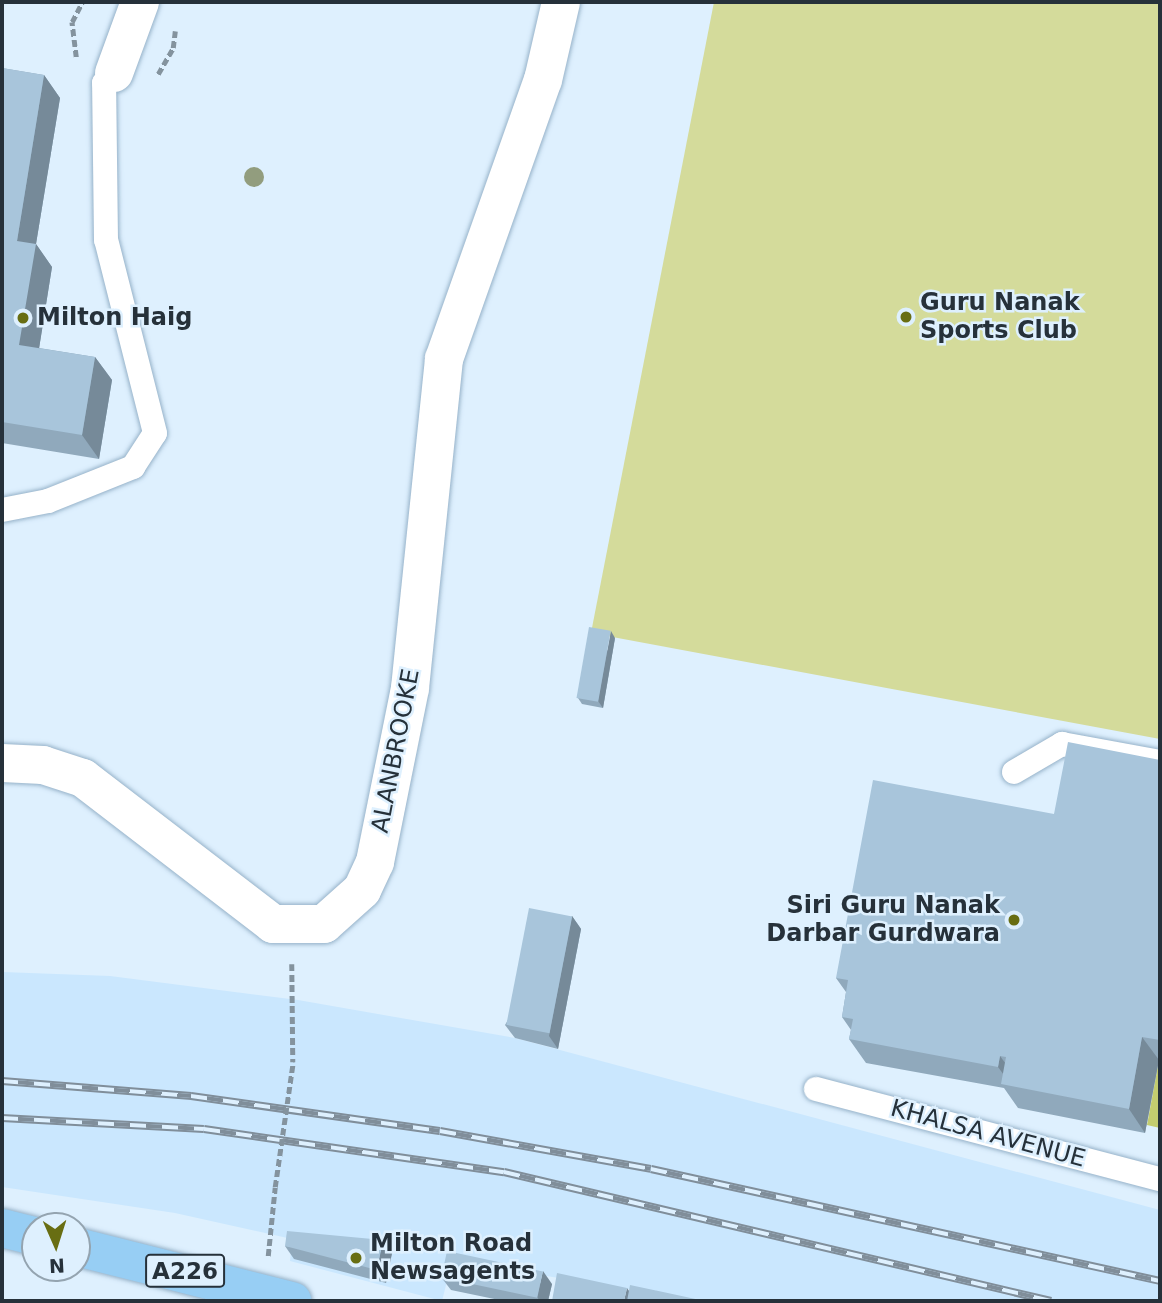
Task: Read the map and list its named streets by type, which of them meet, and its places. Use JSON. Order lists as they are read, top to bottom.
{
  "streets": {
    "main road": ["A226"],
    "street": ["ALANBROOKE"],
    "lane": ["KHALSA AVENUE"]
  },
  "places": [
    "Guru Nanak Sports Club",
    "Milton Haig",
    "Siri Guru Nanak Darbar Gurdwara",
    "Milton Road Newsagents"
  ],
  "north": "bottom"
}
